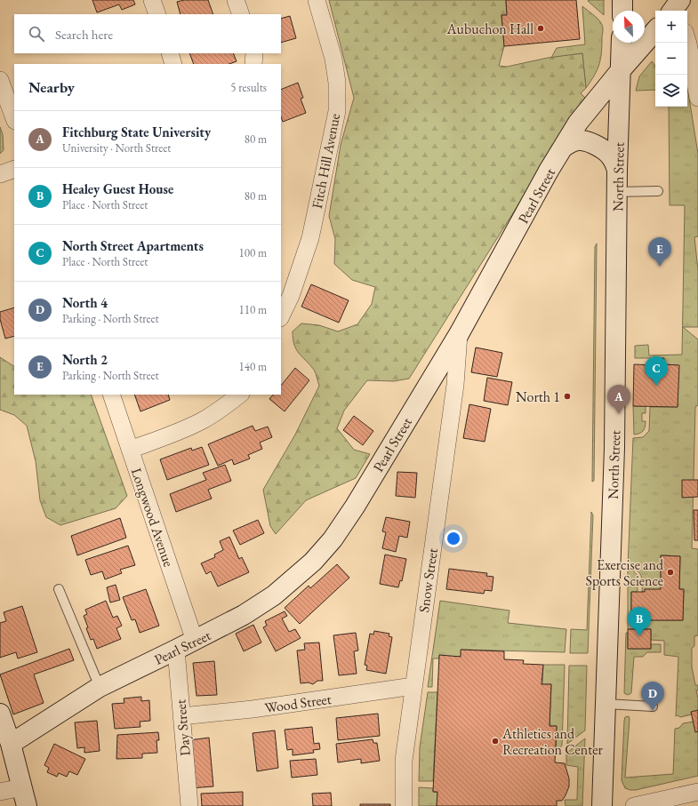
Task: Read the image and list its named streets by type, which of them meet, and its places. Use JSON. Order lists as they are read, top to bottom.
{
  "streets": {
    "main road": ["North Street", "Pearl Street"],
    "street": [
      "Fitch Hill Avenue",
      "Longwood Avenue",
      "Snow Street",
      "Wood Street",
      "Day Street"
    ]
  },
  "crossings": [
    ["North Street", "Pearl Street"],
    ["Pearl Street", "Longwood Avenue"],
    ["Pearl Street", "Snow Street"],
    ["Pearl Street", "Day Street"],
    ["Snow Street", "Wood Street"],
    ["Wood Street", "Day Street"]
  ],
  "places": [
    "Aubuchon Hall",
    "North 1",
    "Exercise and Sports Science",
    "Athletics and Recreation Center"
  ],
  "north": "top left",
  "page": {
    "map_buttons": ["+", "−"],
    "search": "Search here",
    "heading": ["Nearby", "5 results"],
    "list": [
      {
        "mark": "A",
        "name": "Fitchburg State University",
        "note": "University · North Street",
        "value": "80 m"
      },
      {
        "mark": "B",
        "name": "Healey Guest House",
        "note": "Place · North Street",
        "value": "80 m"
      },
      {
        "mark": "C",
        "name": "North Street Apartments",
        "note": "Place · North Street",
        "value": "100 m"
      },
      {
        "mark": "D",
        "name": "North 4",
        "note": "Parking · North Street",
        "value": "110 m"
      },
      {
        "mark": "E",
        "name": "North 2",
        "note": "Parking · North Street",
        "value": "140 m"
      }
    ],
    "pins": [
      "E",
      "C",
      "A",
      "B",
      "D"
    ]
  }
}
